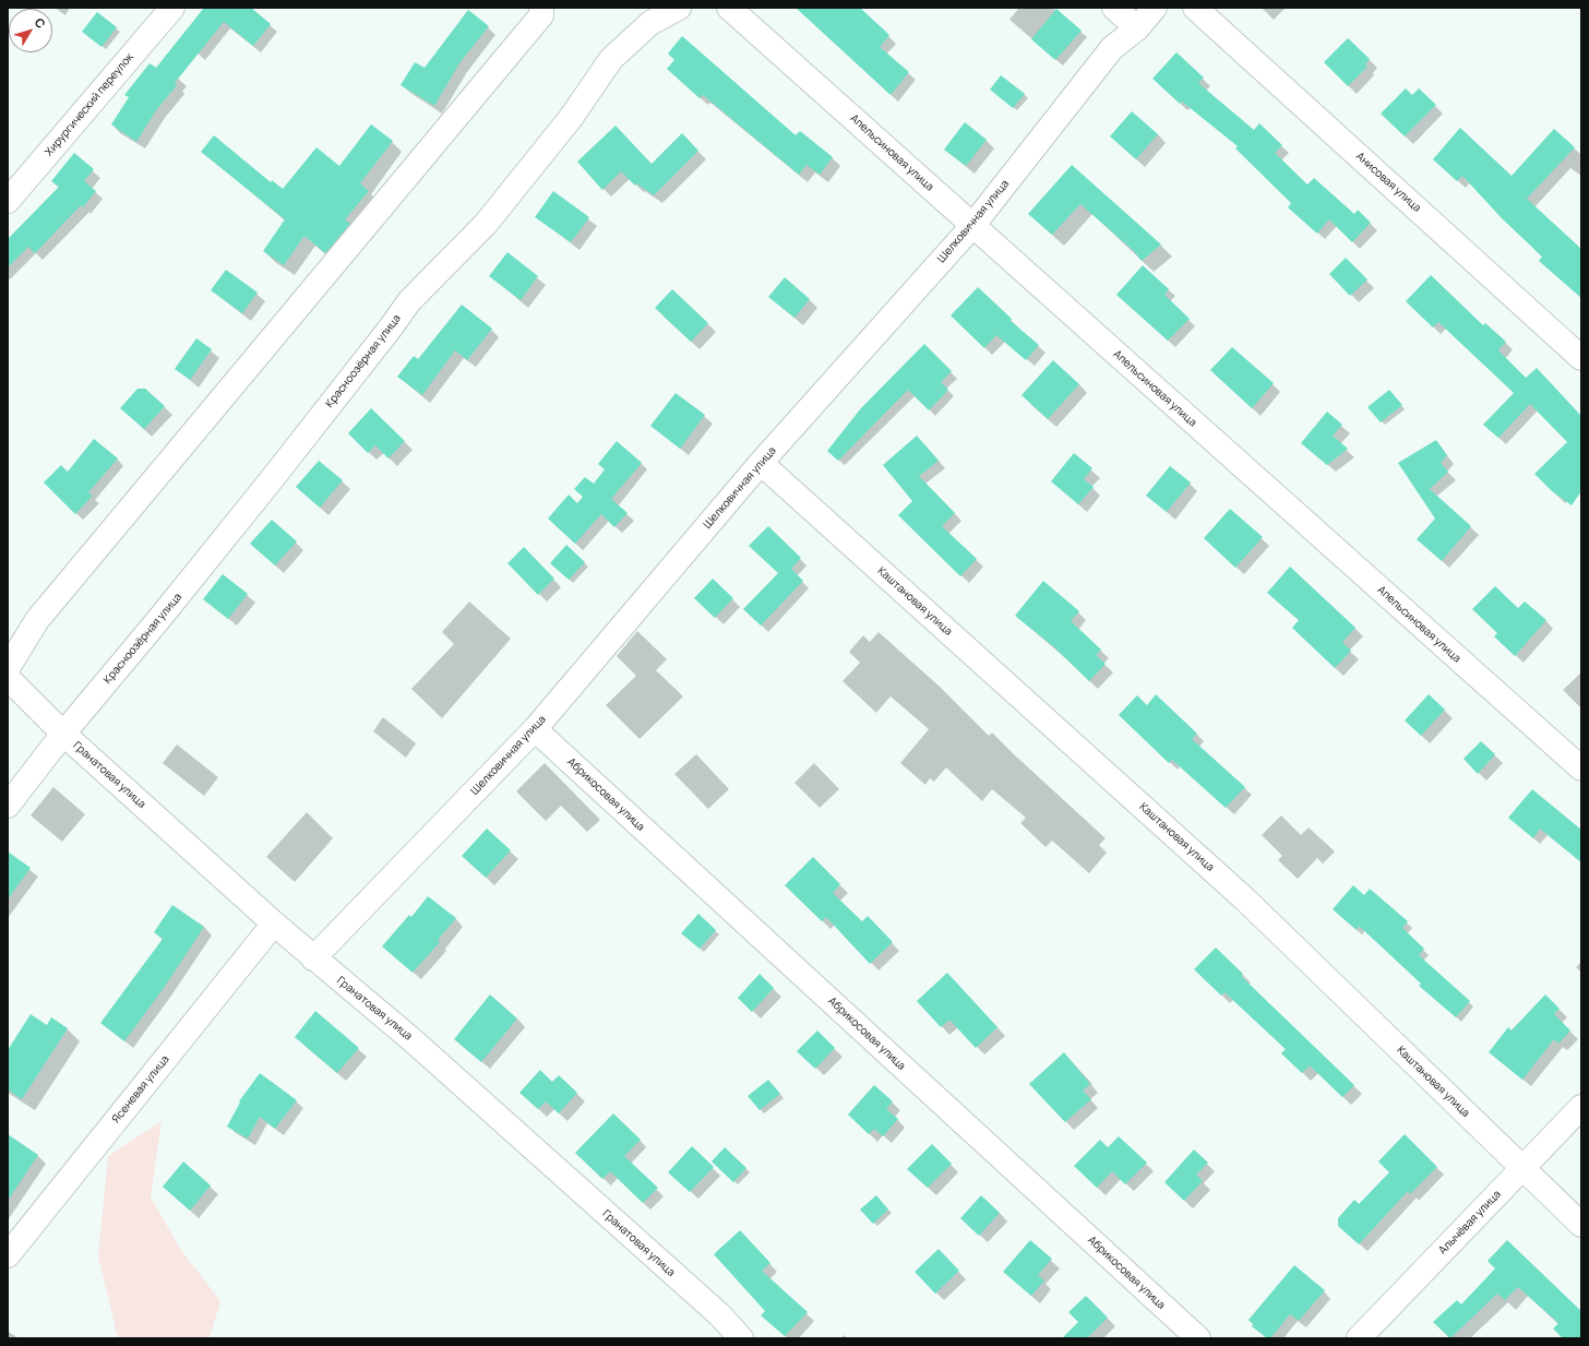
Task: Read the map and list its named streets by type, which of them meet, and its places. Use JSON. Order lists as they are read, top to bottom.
{
  "streets": {
    "street": [
      "Хирургический переулок",
      "Апельсиновая улица",
      "Анисовая улица",
      "Шелковичная улица",
      "Красноозёрная улица",
      "Каштановая улица",
      "Гранатовая улица",
      "Абрикосовая улица",
      "Ясеневая улица",
      "Алычёвая улица"
    ]
  },
  "crossings": [
    ["Апельсиновая улица", "Шелковичная улица"],
    ["Шелковичная улица", "Каштановая улица"],
    ["Шелковичная улица", "Гранатовая улица"],
    ["Шелковичная улица", "Абрикосовая улица"],
    ["Красноозёрная улица", "Гранатовая улица"],
    ["Каштановая улица", "Алычёвая улица"],
    ["Гранатовая улица", "Ясеневая улица"]
  ],
  "north": "top right"
}
